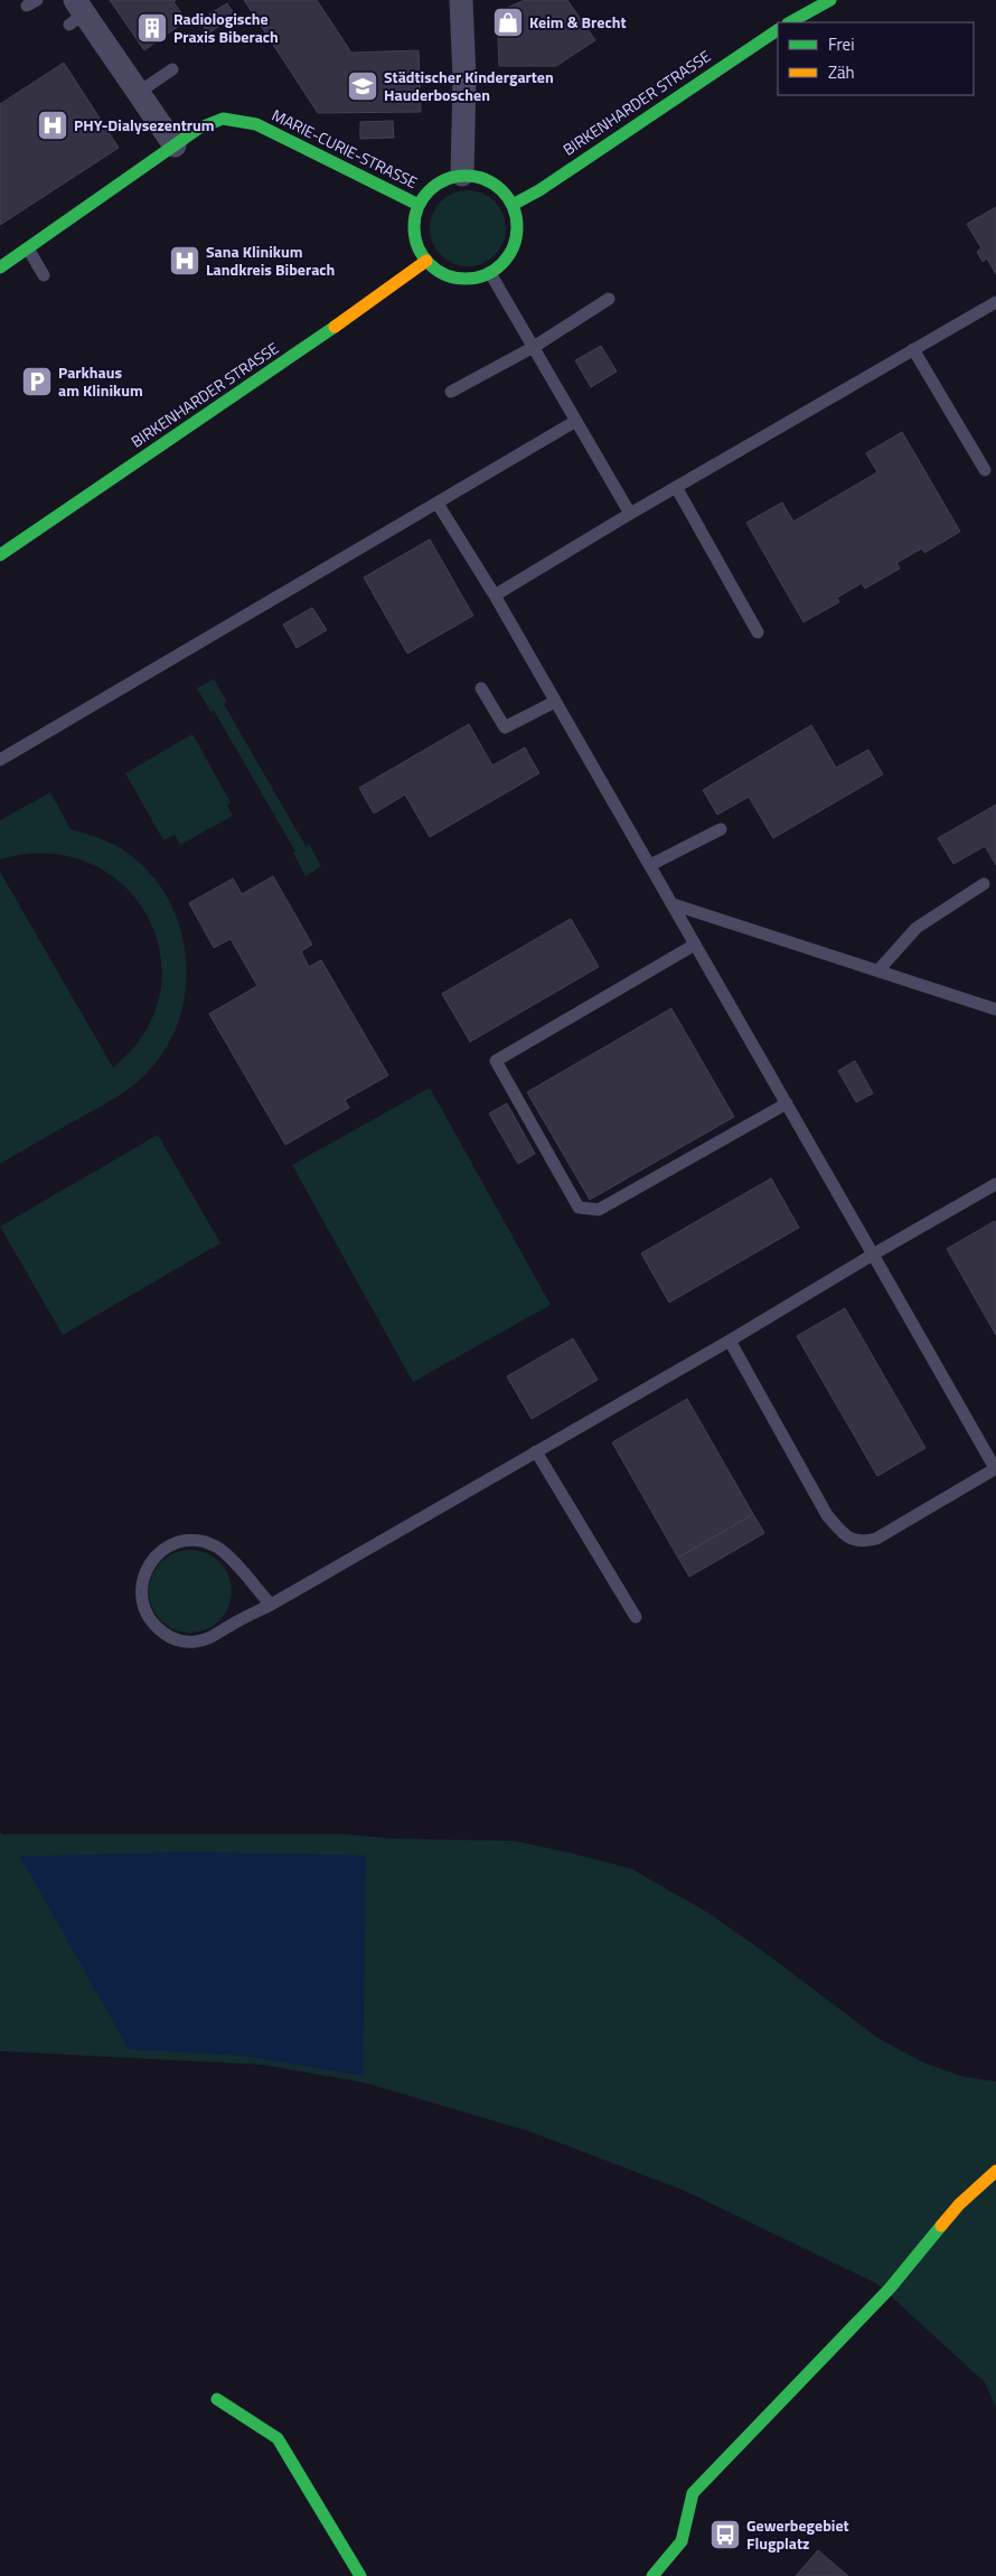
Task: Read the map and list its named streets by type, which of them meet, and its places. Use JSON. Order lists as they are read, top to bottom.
{
  "streets": {
    "street": ["BIRKENHARDER STRASSE", "MARIE-CURIE-STRASSE"]
  },
  "crossings": [
    ["BIRKENHARDER STRASSE", "MARIE-CURIE-STRASSE"]
  ],
  "places": {
    "shop": ["Keim & Brecht"],
    "building": ["Radiologische Praxis Biberach"],
    "school or university": ["Städtischer Kindergarten Hauderboschen"],
    "hospital": ["PHY-Dialysezentrum", "Sana Klinikum Landkreis Biberach"],
    "parking": ["Parkhaus am Klinikum"],
    "bus stop": ["Gewerbegebiet Flugplatz"]
  },
  "legend": ["Frei", "Zäh"]
}
